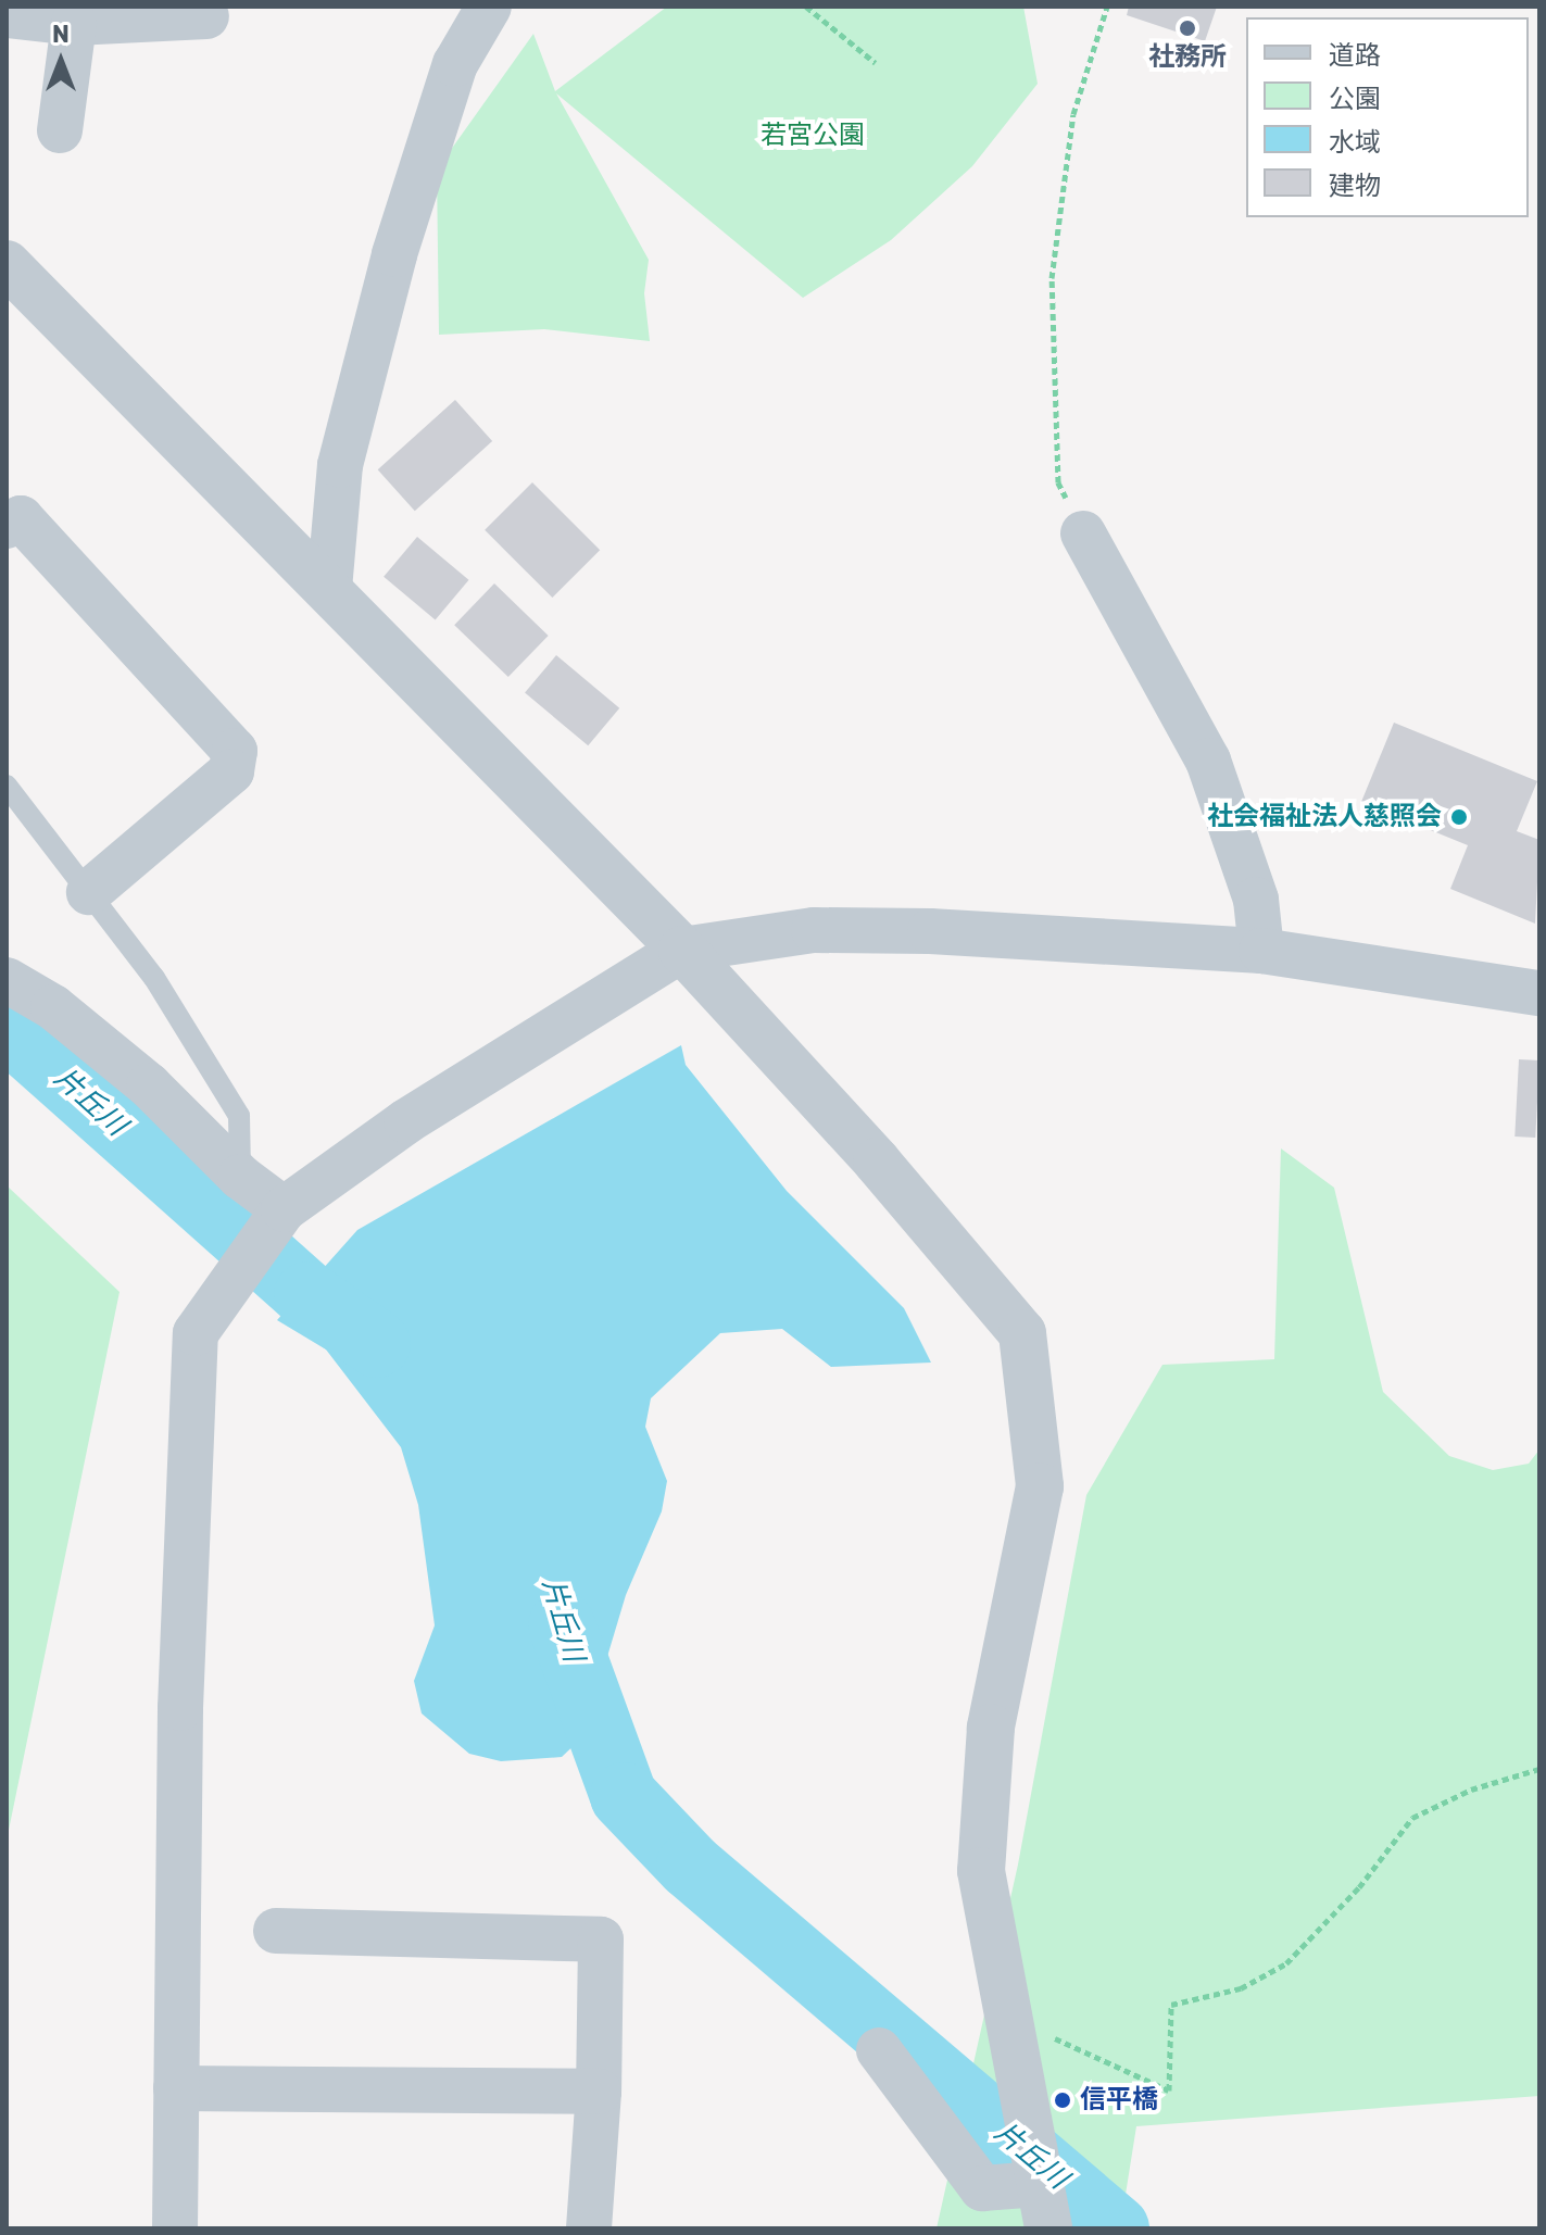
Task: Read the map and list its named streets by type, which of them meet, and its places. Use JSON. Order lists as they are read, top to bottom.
{
  "water": ["片丘川"],
  "parks": ["若宮公園"],
  "places": ["社務所", "社会福祉法人慈照会", "信平橋"],
  "legend": [
    "道路",
    "公園",
    "水域",
    "建物"
  ],
  "north": "top"
}
